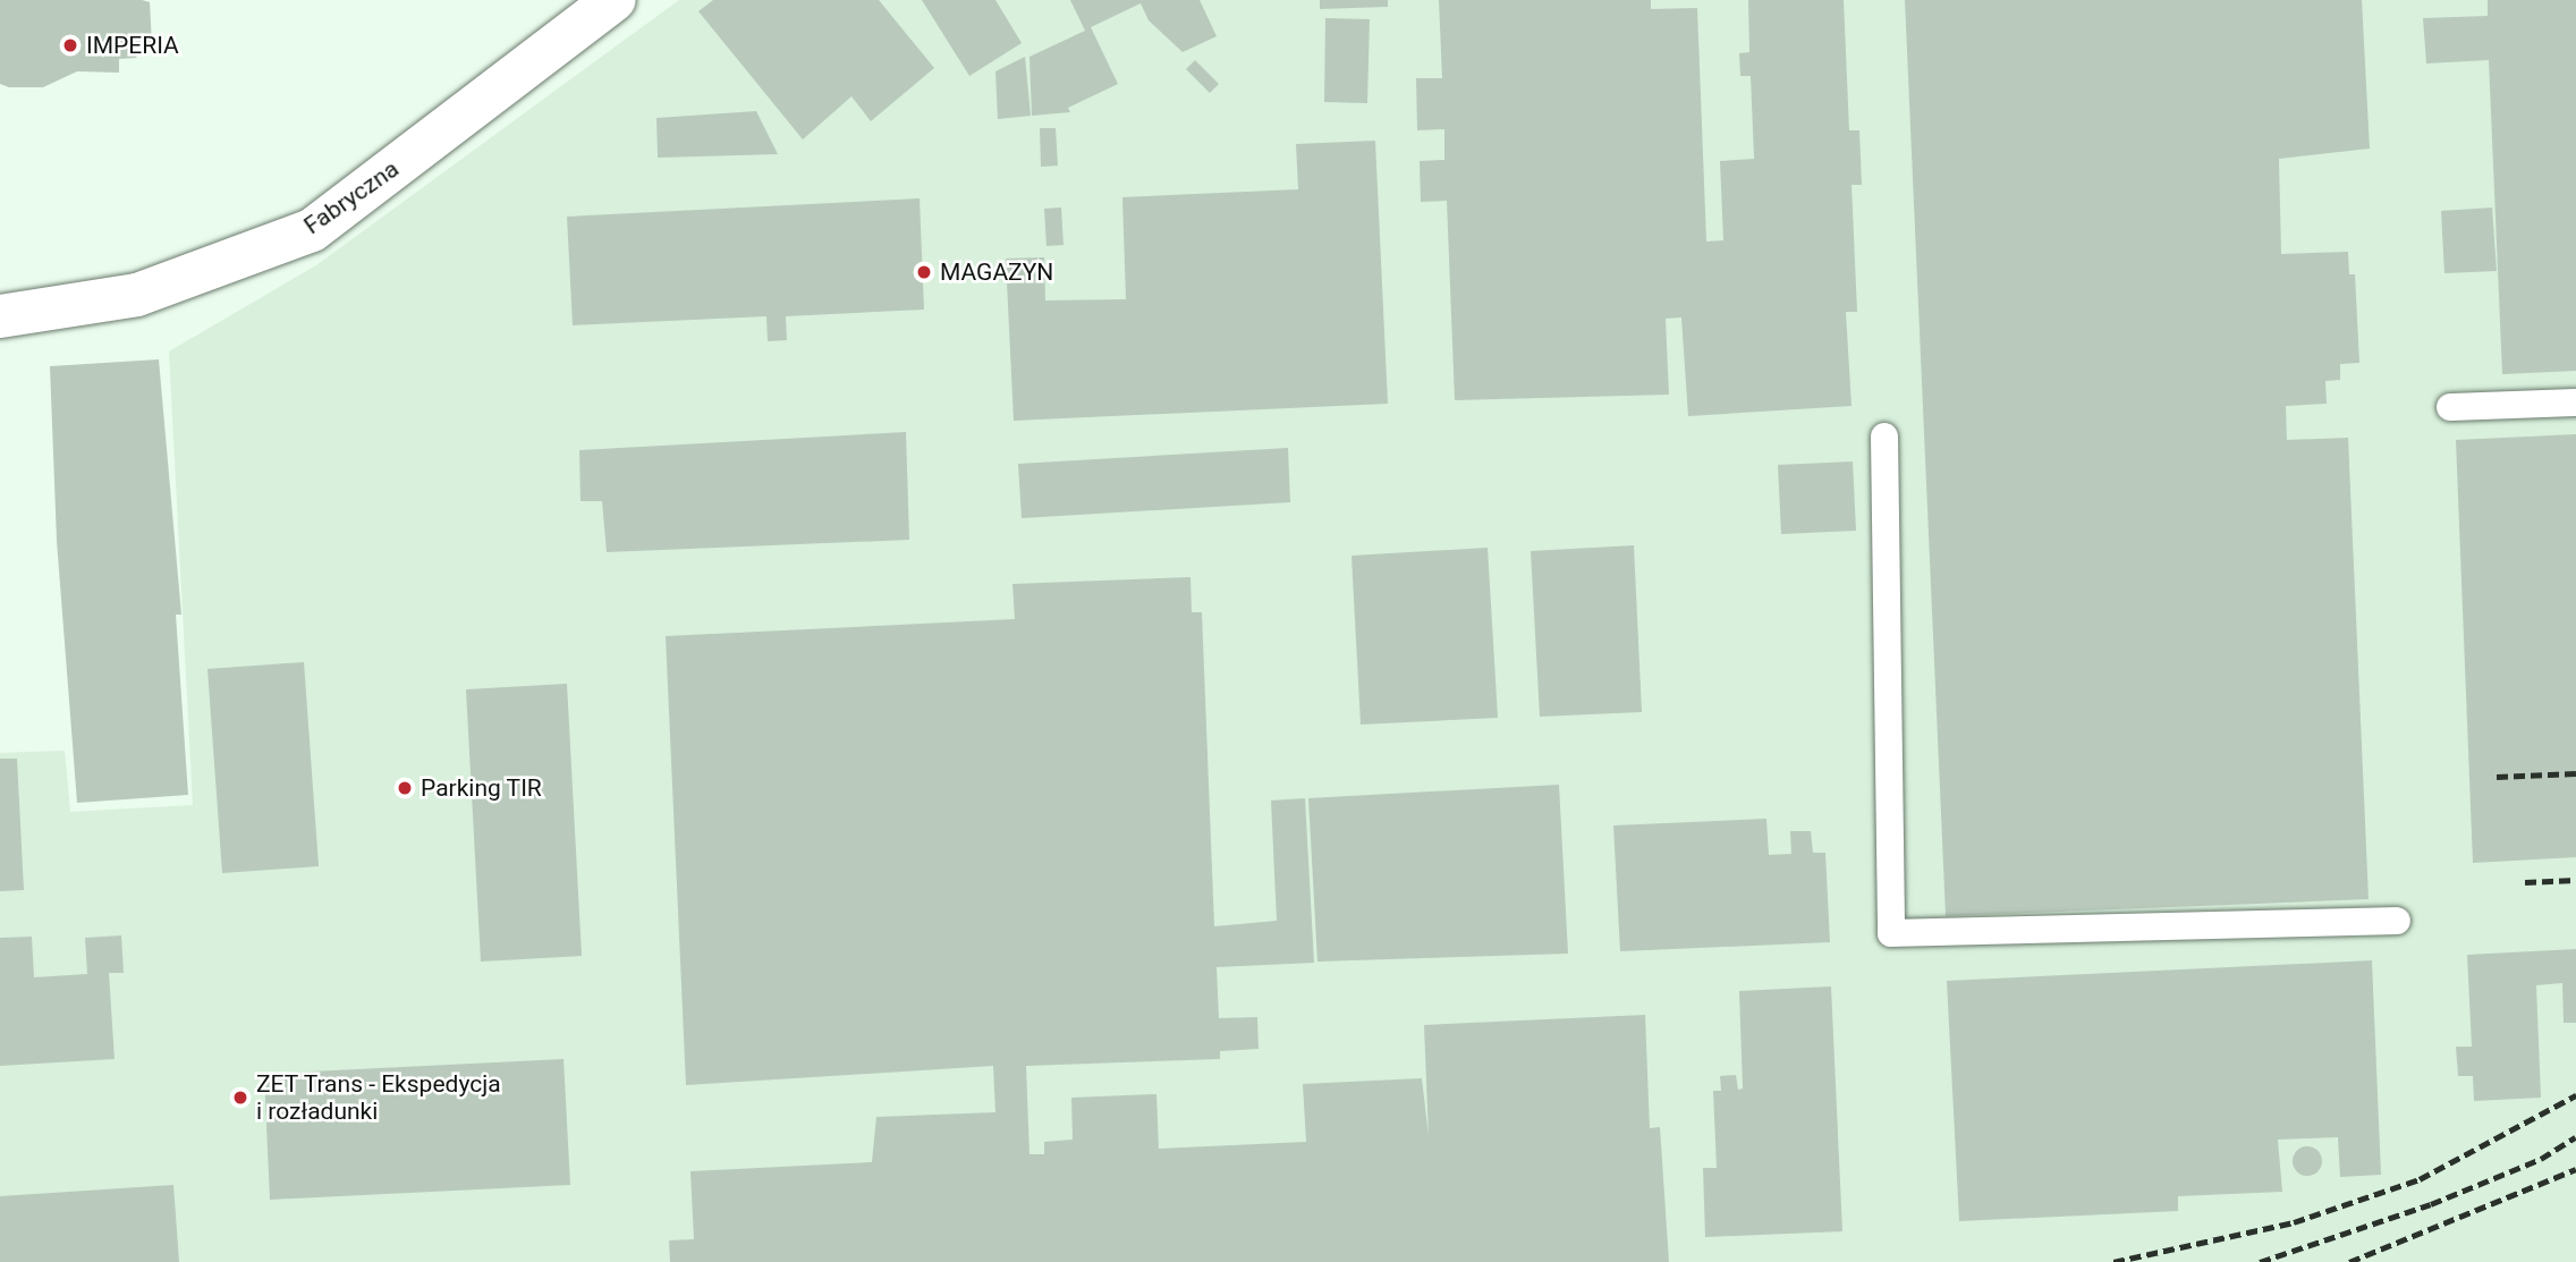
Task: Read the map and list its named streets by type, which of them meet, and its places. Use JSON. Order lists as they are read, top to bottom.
{
  "streets": {
    "street": ["Fabryczna"]
  },
  "places": [
    "IMPERIA",
    "MAGAZYN",
    "Parking TIR",
    "ZET Trans - Ekspedycja i rozładunki"
  ]
}
